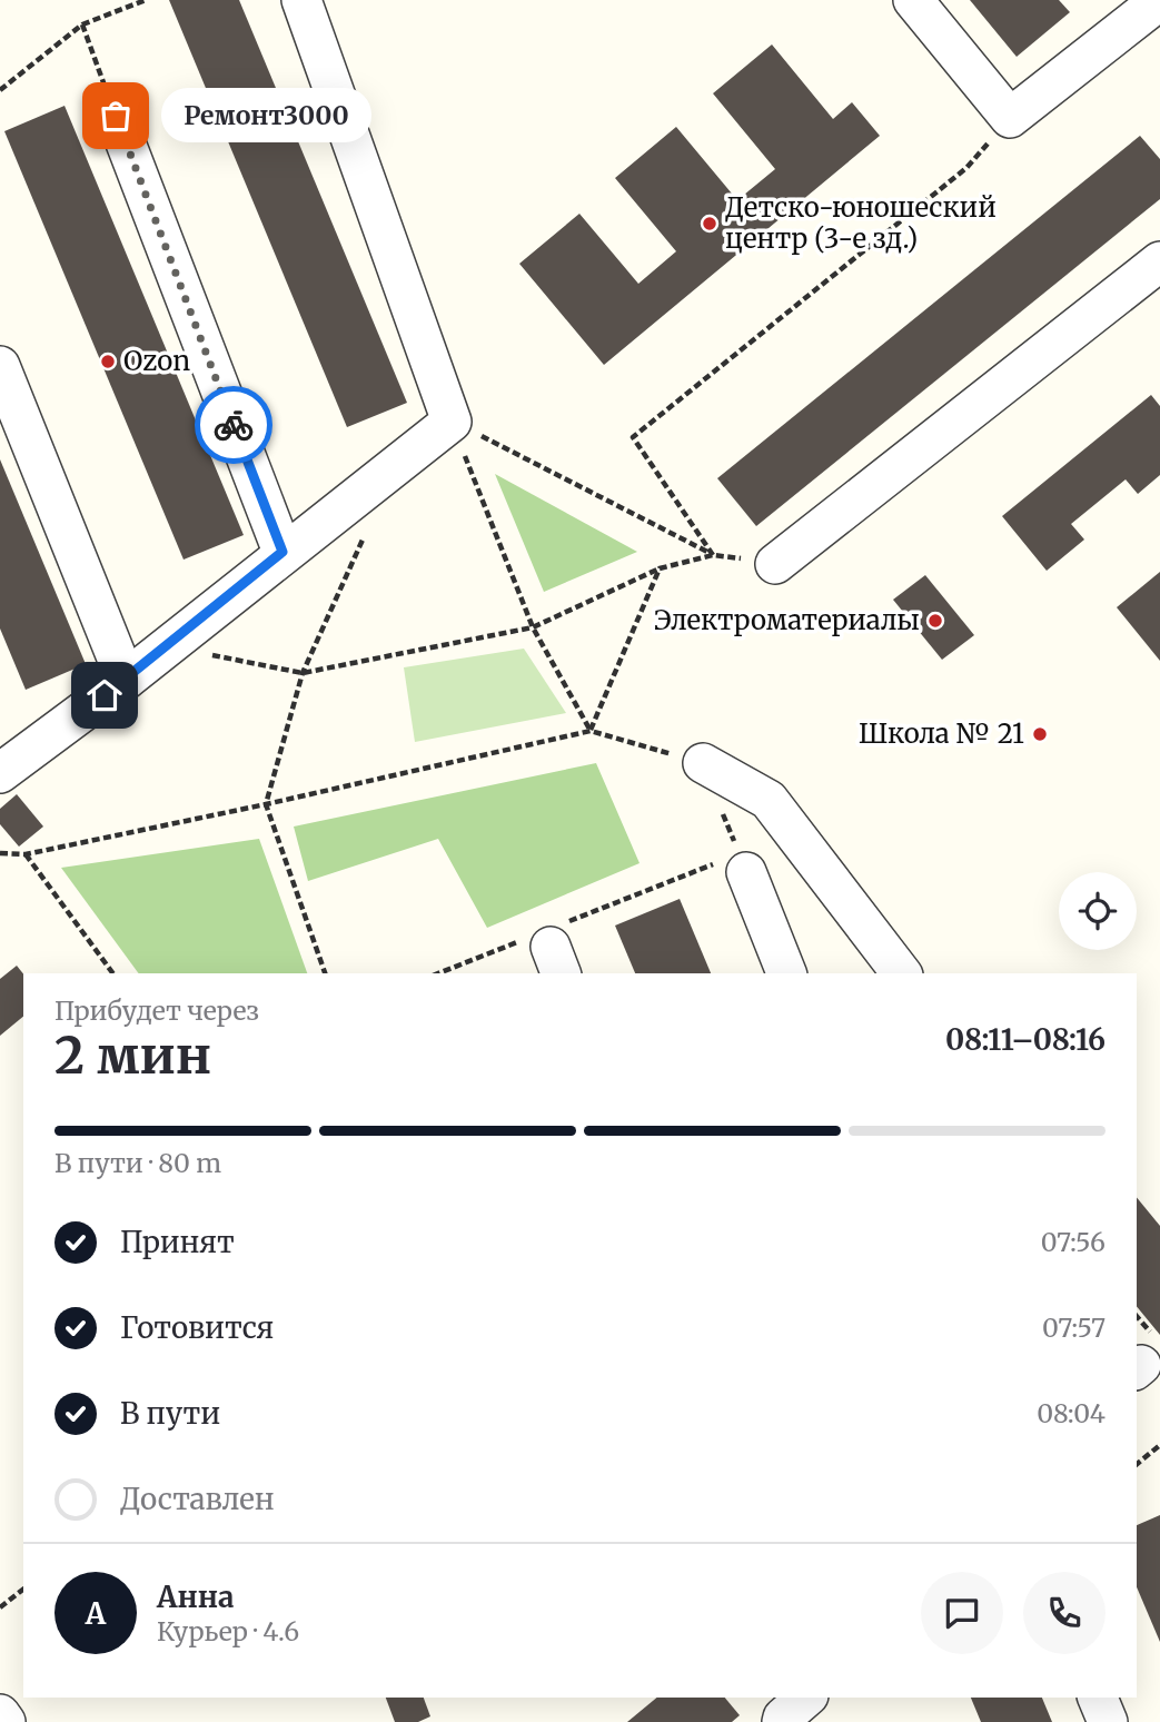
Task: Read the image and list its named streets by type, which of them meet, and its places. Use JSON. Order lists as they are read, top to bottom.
{
  "places": [
    "Ремонт3000",
    "Детско-юношеский центр (3-е зд.)",
    "Ozon",
    "Электроматериалы",
    "Школа № 21"
  ],
  "page": {
    "bubble": "Ремонт3000",
    "heading": ["2 мин", "Прибудет через", "08:11–08:16"],
    "panel": ["Анна", "Курьер · 4.6"],
    "bar": "В пути · 80 m",
    "list": [
      ["Принят", "07:56"],
      ["Готовится", "07:57"],
      ["В пути", "08:04"],
      "Доставлен"
    ],
    "round": "А"
  }
}
